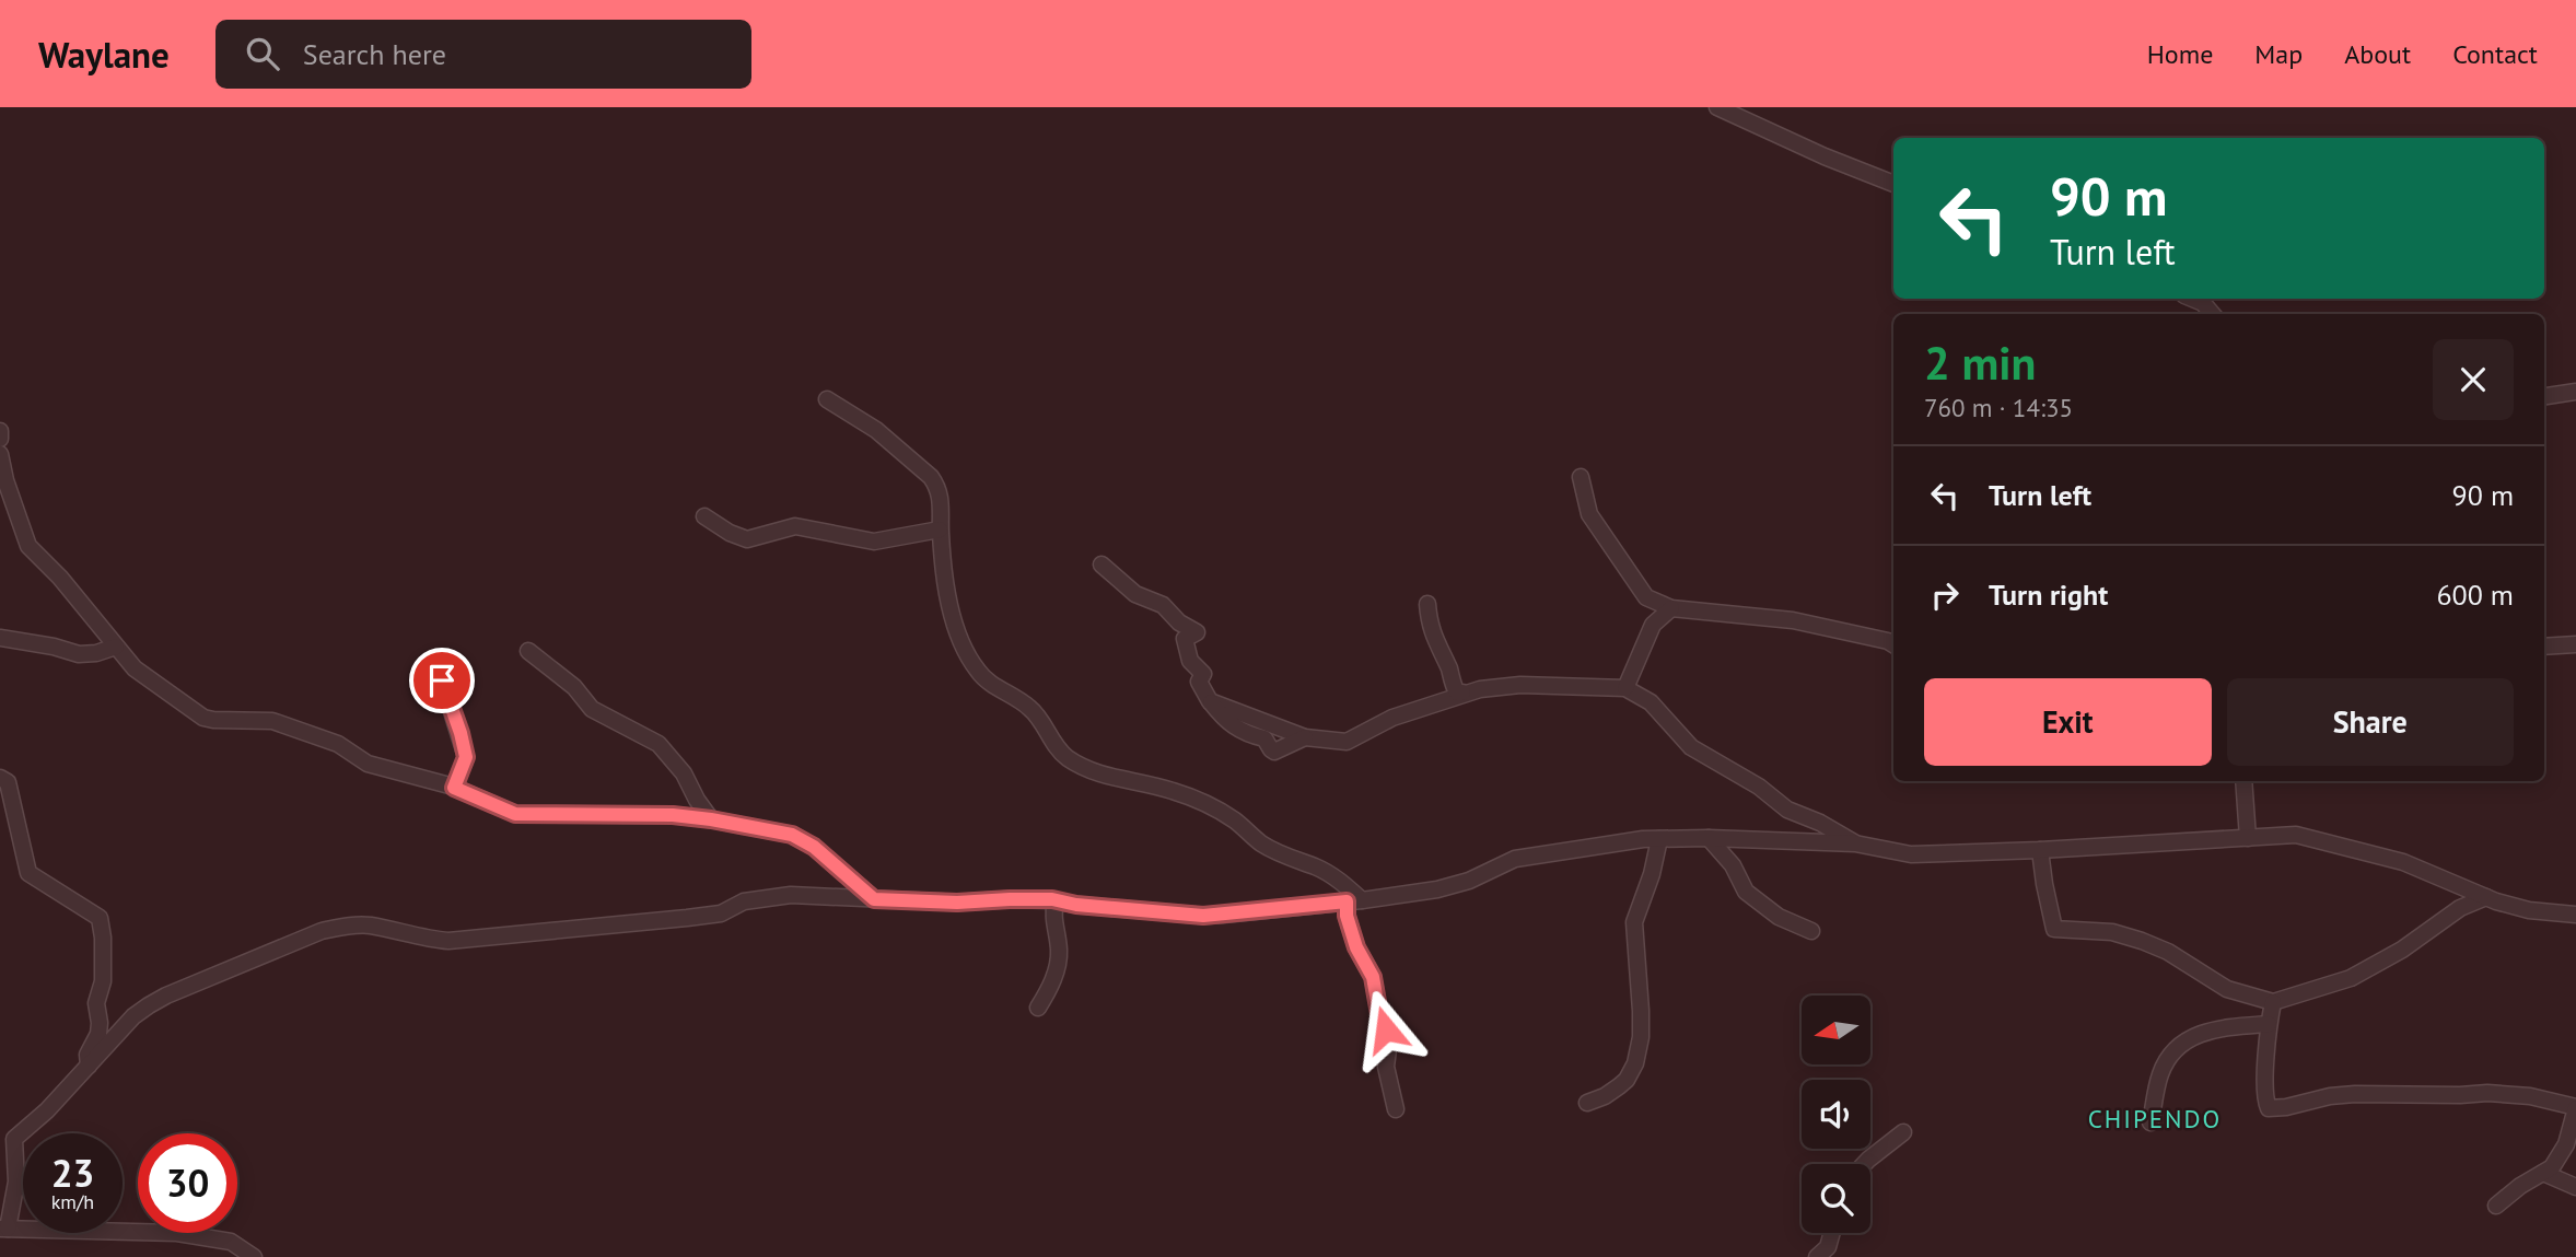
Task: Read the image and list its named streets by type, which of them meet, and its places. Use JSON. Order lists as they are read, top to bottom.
{
  "districts": ["CHIPENDO"],
  "north": "left",
  "page": {
    "header": "Waylane",
    "search": "Search here",
    "nav": [
      "Home",
      "Map",
      "About",
      "Contact"
    ],
    "turn": ["90 m", "Turn left"],
    "heading": ["2 min", "760 m · 14:35"],
    "list": [
      {
        "name": "Turn left",
        "value": "90 m"
      },
      {
        "name": "Turn right",
        "value": "600 m"
      }
    ],
    "buttons": ["Exit", "Share"],
    "speed": "23 km/h",
    "limit": "30"
  }
}
